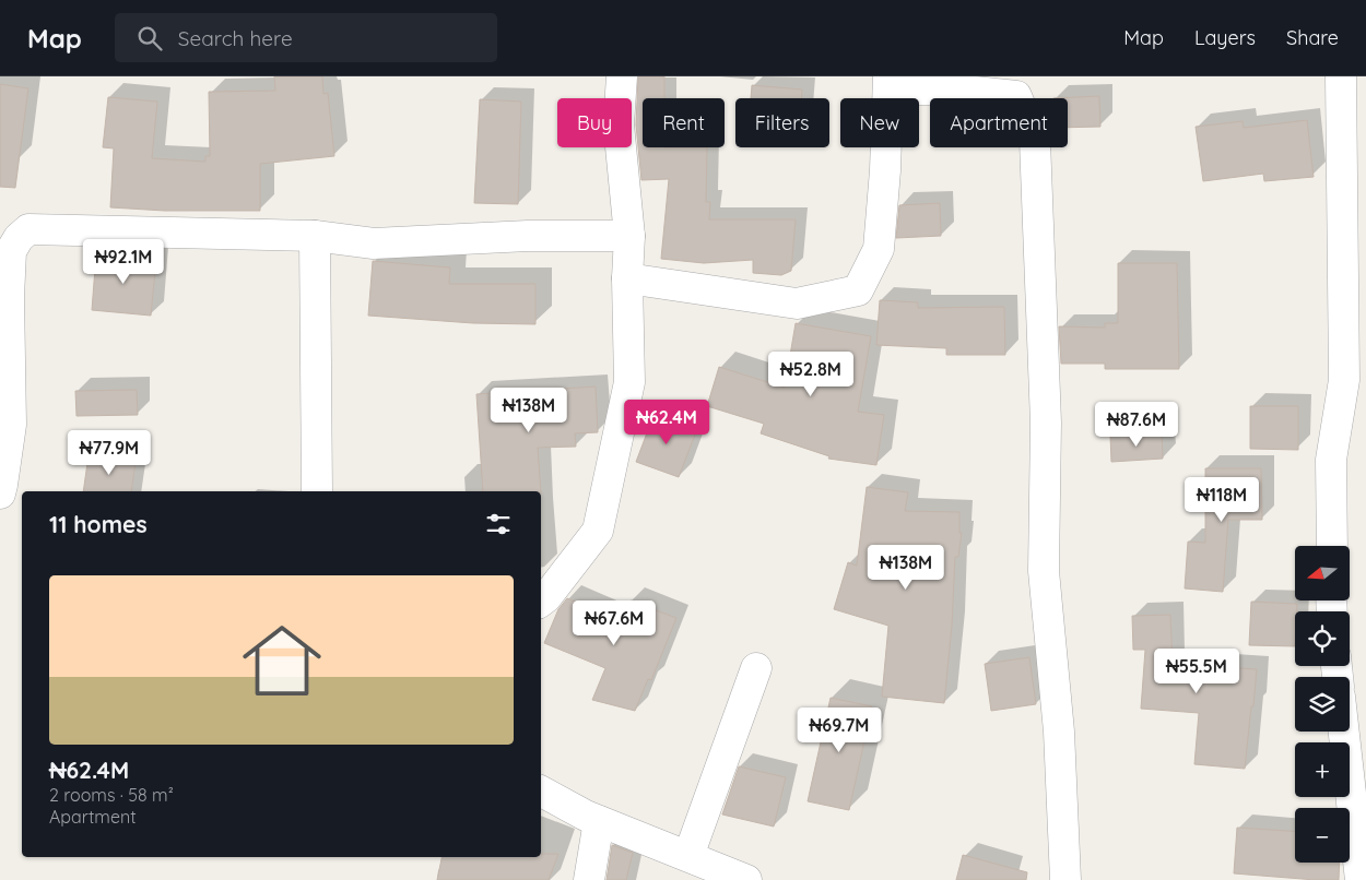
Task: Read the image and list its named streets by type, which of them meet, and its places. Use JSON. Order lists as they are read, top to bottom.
{
  "north": "left",
  "page": {
    "header": "Map",
    "search": "Search here",
    "nav": ["Map", "Layers", "Share"],
    "chip": [
      "Buy",
      "Rent",
      "Filters",
      "New",
      "Apartment"
    ],
    "price": [
      "₦92.1M",
      "₦52.8M",
      "₦138M",
      "₦62.4M",
      "₦87.6M",
      "₦77.9M",
      "₦118M",
      "₦138M",
      "₦67.6M",
      "₦55.5M",
      "₦69.7M"
    ],
    "heading": "11 homes",
    "map_buttons": ["+", "−"],
    "list": [
      {
        "name": "₦62.4M",
        "note": "2 rooms · 58 m² · Apartment"
      }
    ]
  }
}
